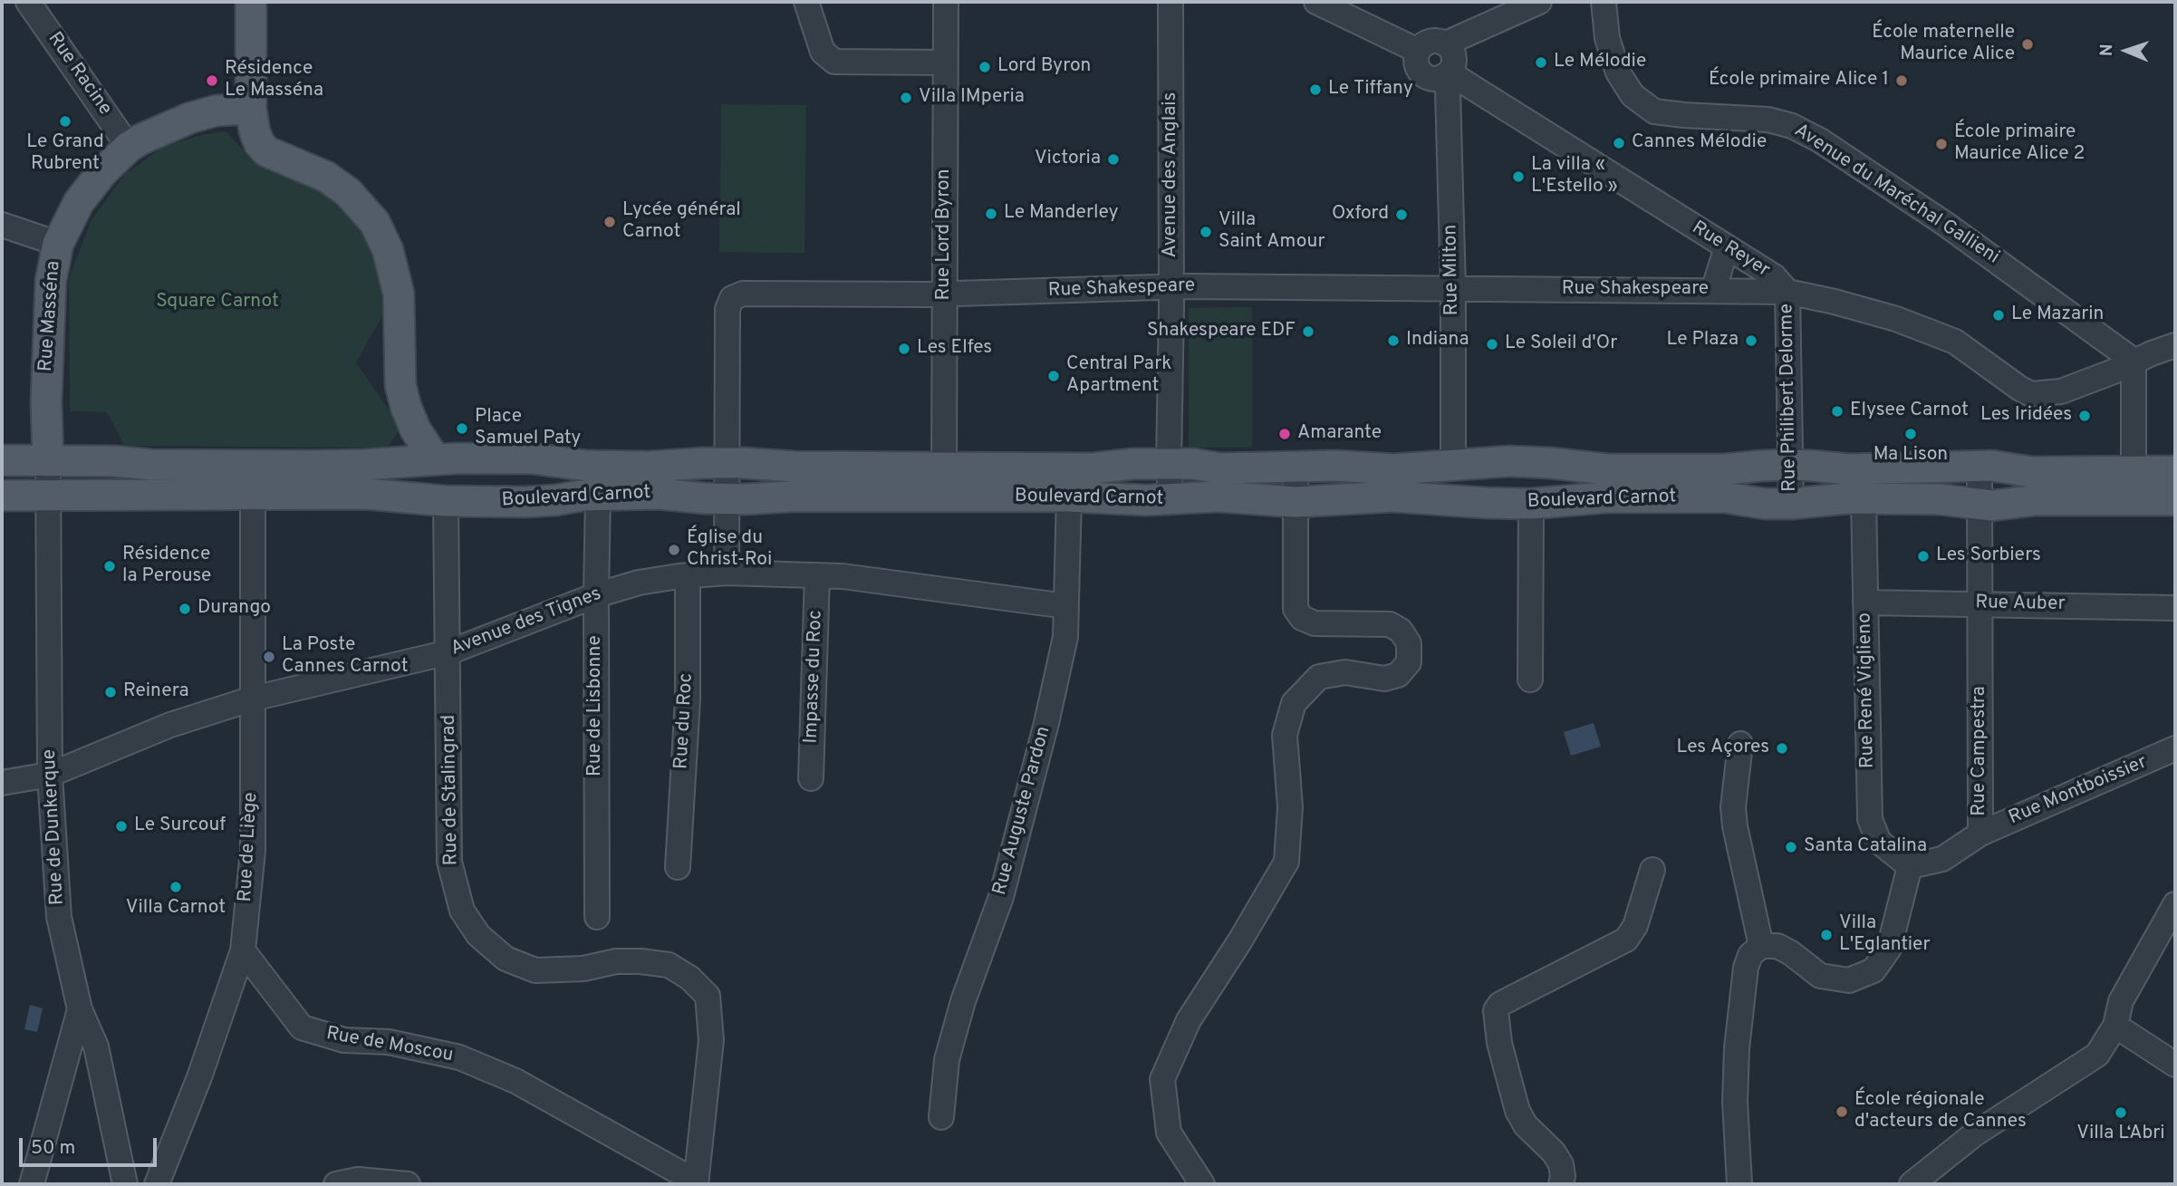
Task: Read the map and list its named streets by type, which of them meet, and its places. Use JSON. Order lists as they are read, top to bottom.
{
  "streets": {
    "main road": ["Rue Masséna", "Boulevard Carnot"],
    "street": [
      "Rue Racine",
      "Avenue des Anglais",
      "Avenue du Maréchal Gallieni",
      "Rue Lord Byron",
      "Rue Reyer",
      "Rue Milton",
      "Rue Shakespeare",
      "Rue Philibert Delorme",
      "Rue Auber",
      "Avenue des Tignes",
      "Impasse du Roc",
      "Rue René Viglieno",
      "Rue de Lisbonne",
      "Rue du Roc",
      "Rue Campestra",
      "Rue de Stalingrad",
      "Rue Montboissier",
      "Rue Auguste Pardon",
      "Rue de Dunkerque",
      "Rue de Liège",
      "Rue de Moscou"
    ]
  },
  "crossings": [
    ["Rue Racine", "Rue Masséna"],
    ["Avenue des Anglais", "Rue Shakespeare"],
    ["Avenue des Anglais", "Boulevard Carnot"],
    ["Avenue du Maréchal Gallieni", "Rue Reyer"],
    ["Rue Lord Byron", "Rue Shakespeare"],
    ["Rue Lord Byron", "Boulevard Carnot"],
    ["Rue Reyer", "Rue Milton"],
    ["Rue Reyer", "Rue Shakespeare"],
    ["Rue Reyer", "Rue Philibert Delorme"],
    ["Rue Milton", "Rue Shakespeare"],
    ["Rue Milton", "Boulevard Carnot"],
    ["Rue Shakespeare", "Rue Philibert Delorme"],
    ["Rue Shakespeare", "Boulevard Carnot"],
    ["Rue Shakespeare", "Avenue des Tignes"],
    ["Rue Masséna", "Boulevard Carnot"],
    ["Rue Masséna", "Rue de Dunkerque"],
    ["Rue Philibert Delorme", "Boulevard Carnot"],
    ["Boulevard Carnot", "Rue René Viglieno"],
    ["Boulevard Carnot", "Rue de Lisbonne"],
    ["Boulevard Carnot", "Rue Campestra"],
    ["Boulevard Carnot", "Rue de Stalingrad"],
    ["Boulevard Carnot", "Rue Auguste Pardon"],
    ["Boulevard Carnot", "Rue de Dunkerque"],
    ["Boulevard Carnot", "Rue de Liège"],
    ["Rue Auber", "Rue René Viglieno"],
    ["Rue Auber", "Rue Campestra"],
    ["Avenue des Tignes", "Impasse du Roc"],
    ["Avenue des Tignes", "Rue de Lisbonne"],
    ["Avenue des Tignes", "Rue du Roc"],
    ["Avenue des Tignes", "Rue de Stalingrad"],
    ["Avenue des Tignes", "Rue Auguste Pardon"],
    ["Avenue des Tignes", "Rue de Dunkerque"],
    ["Avenue des Tignes", "Rue de Liège"],
    ["Rue René Viglieno", "Rue Campestra"],
    ["Rue Campestra", "Rue Montboissier"],
    ["Rue de Stalingrad", "Rue de Moscou"],
    ["Rue de Liège", "Rue de Moscou"]
  ],
  "parks": ["Square Carnot"],
  "places": [
    "École maternelle Maurice Alice",
    "Le Mélodie",
    "Lord Byron",
    "Résidence Le Masséna",
    "École primaire Alice 1",
    "Le Tiffany",
    "Villa IMperia",
    "Le Grand Rubrent",
    "Cannes Mélodie",
    "École primaire Maurice Alice 2",
    "Victoria",
    "La villa « L'Estello »",
    "Le Manderley",
    "Oxford",
    "Lycée général Carnot",
    "Villa Saint Amour",
    "Le Mazarin",
    "Shakespeare EDF",
    "Indiana",
    "Le Plaza",
    "Le Soleil d'Or",
    "Les Elfes",
    "Central Park Apartment",
    "Elysee Carnot",
    "Les Iridées",
    "Place Samuel Paty",
    "Amarante",
    "Ma Lison",
    "Église du Christ-Roi",
    "Les Sorbiers",
    "Résidence la Perouse",
    "Durango",
    "La Poste Cannes Carnot",
    "Reinera",
    "Les Açores",
    "Le Surcouf",
    "Santa Catalina",
    "Villa Carnot",
    "Villa L'Eglantier",
    "École régionale d'acteurs de Cannes",
    "Villa L‘Abri"
  ],
  "scale_bar": "50 m",
  "north": "left"
}
